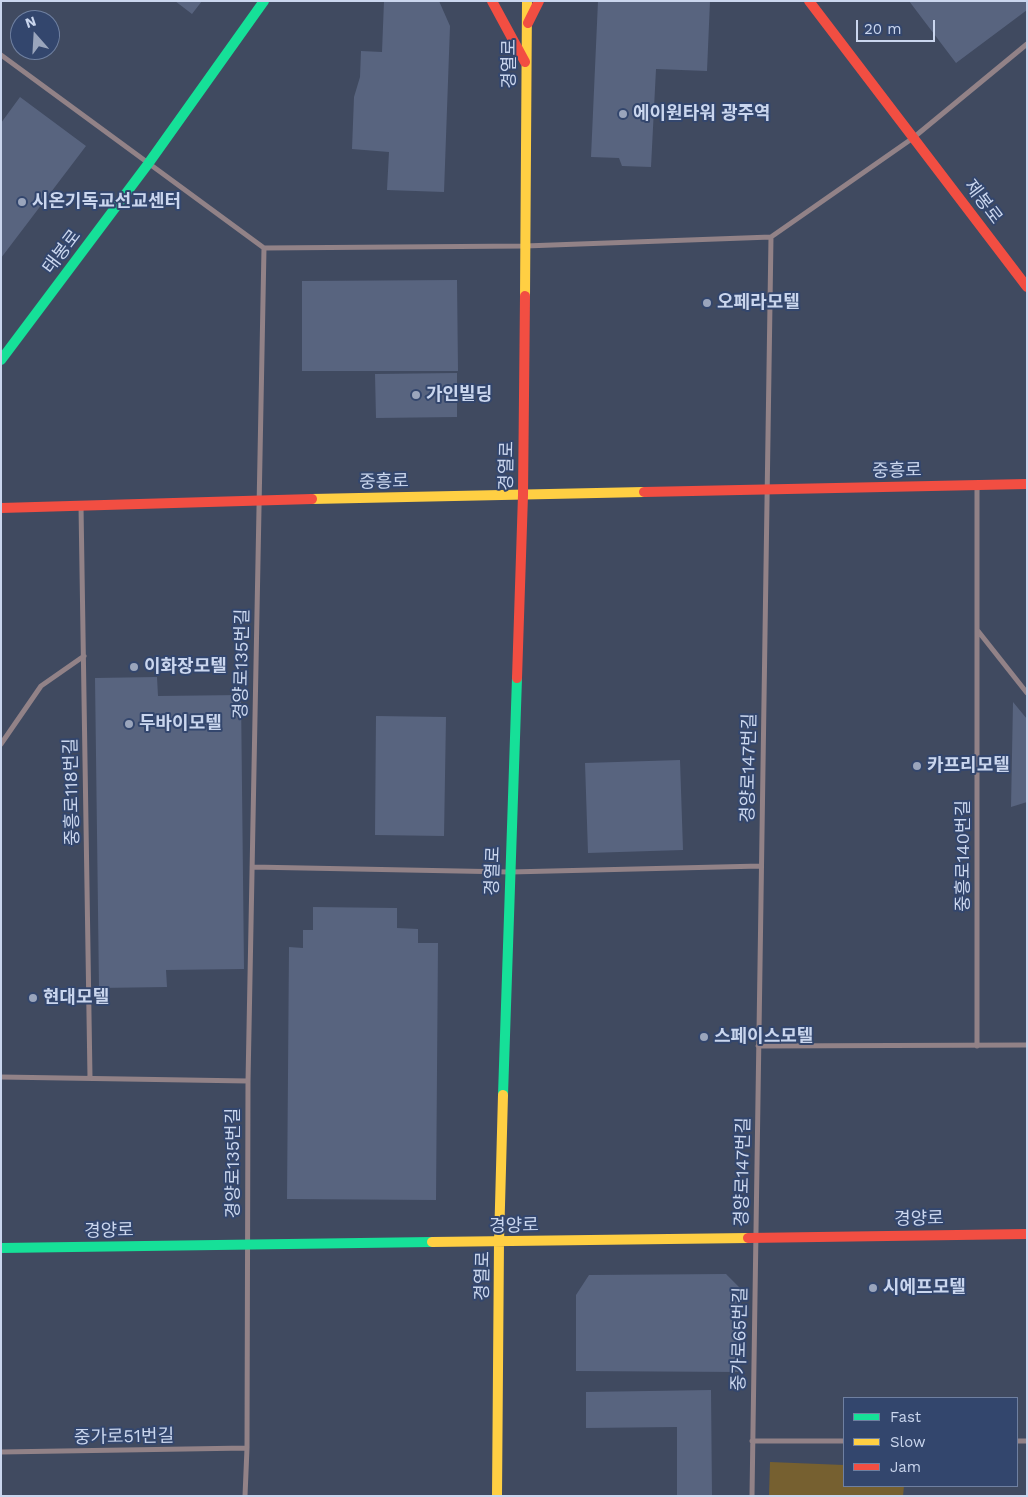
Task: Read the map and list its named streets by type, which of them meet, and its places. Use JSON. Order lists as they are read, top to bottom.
{
  "streets": {
    "street": [
      "경열로",
      "제봉로",
      "태봉로",
      "중흥로",
      "경양로135번길",
      "경양로147번길",
      "중흥로118번길",
      "중흥로140번길",
      "경양로",
      "중가로65번길",
      "중가로51번길"
    ]
  },
  "crossings": [
    ["경열로", "중흥로"],
    ["경열로", "경양로"],
    ["중흥로", "경양로135번길"],
    ["중흥로", "경양로147번길"],
    ["중흥로", "중흥로118번길"],
    ["중흥로", "중흥로140번길"],
    ["경양로135번길", "경양로"],
    ["경양로147번길", "경양로"],
    ["경양로147번길", "중가로65번길"],
    ["경양로", "중가로65번길"]
  ],
  "places": [
    "에이원타워 광주역",
    "시온기독교선교센터",
    "오페라모텔",
    "가인빌딩",
    "이화장모텔",
    "두바이모텔",
    "카프리모텔",
    "현대모텔",
    "스페이스모텔",
    "시에프모텔"
  ],
  "legend": ["Fast", "Slow", "Jam"],
  "scale_bar": "20 m",
  "north": "top"
}
